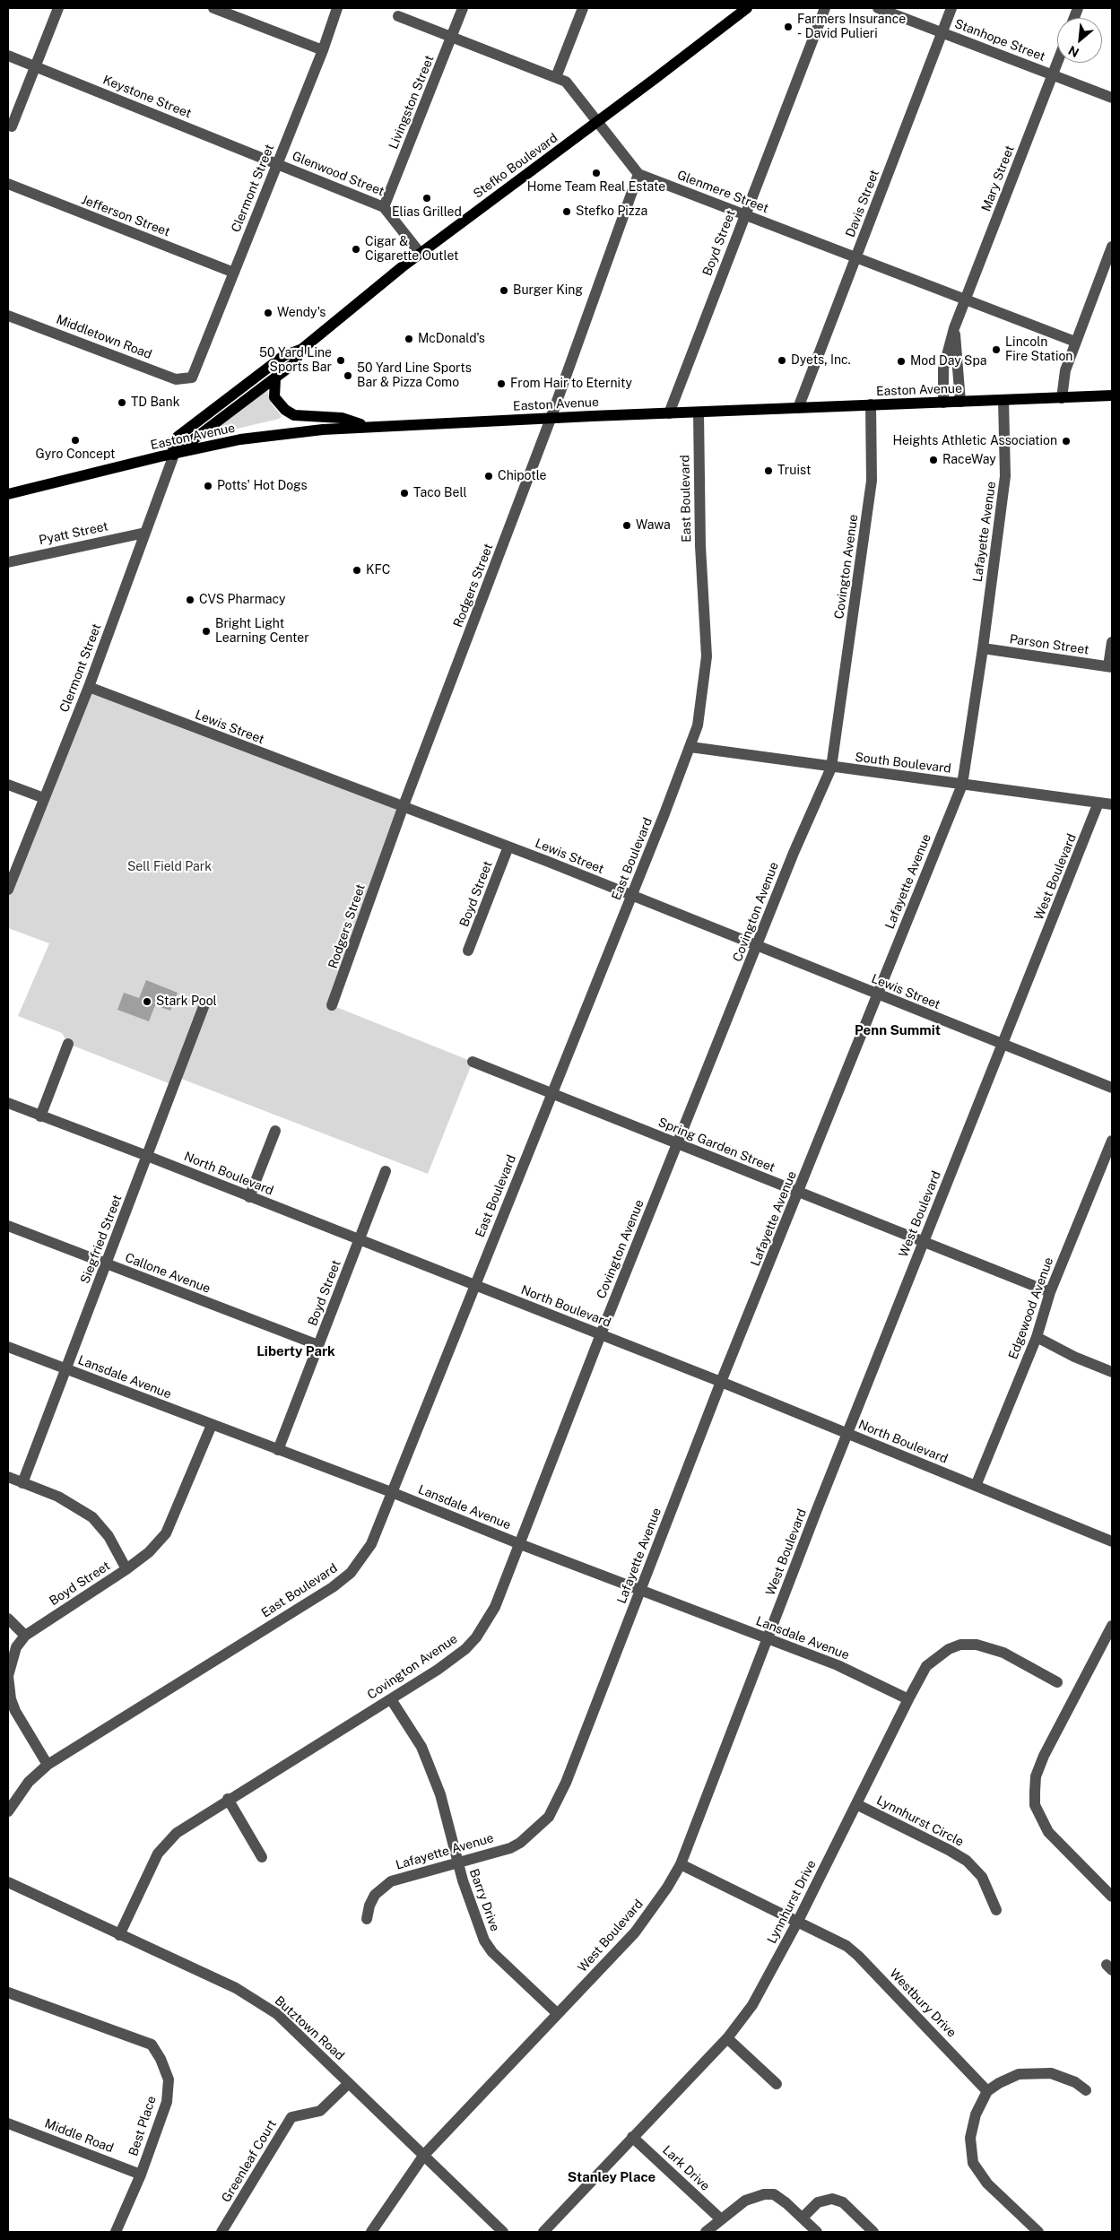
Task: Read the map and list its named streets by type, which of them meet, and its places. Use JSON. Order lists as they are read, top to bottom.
{
  "streets": {
    "main road": ["Stefko Boulevard", "Easton Avenue"],
    "street": [
      "Stanhope Street",
      "Keystone Street",
      "Livingston Street",
      "Glenwood Street",
      "Mary Street",
      "Clermont Street",
      "Glenmere Street",
      "Davis Street",
      "Jefferson Street",
      "Boyd Street",
      "Middletown Road",
      "East Boulevard",
      "Lafayette Avenue",
      "Pyatt Street",
      "Covington Avenue",
      "Rodgers Street",
      "Parson Street",
      "Lewis Street",
      "South Boulevard",
      "West Boulevard",
      "Spring Garden Street",
      "North Boulevard",
      "Siegfried Street",
      "Callone Avenue",
      "Edgewood Avenue",
      "Lansdale Avenue",
      "Lynnhurst Circle",
      "Barry Drive",
      "Lynnhurst Drive",
      "Westbury Drive",
      "Butztown Road",
      "Best Place",
      "Middle Road",
      "Greenleaf Court",
      "Lark Drive"
    ]
  },
  "crossings": [
    ["Stanhope Street", "Mary Street"],
    ["Stanhope Street", "Davis Street"],
    ["Keystone Street", "Glenwood Street"],
    ["Keystone Street", "Clermont Street"],
    ["Livingston Street", "Glenwood Street"],
    ["Stefko Boulevard", "Glenwood Street"],
    ["Stefko Boulevard", "Clermont Street"],
    ["Stefko Boulevard", "Easton Avenue"],
    ["Glenwood Street", "Clermont Street"],
    ["Mary Street", "Glenmere Street"],
    ["Mary Street", "Easton Avenue"],
    ["Clermont Street", "Jefferson Street"],
    ["Clermont Street", "Middletown Road"],
    ["Clermont Street", "Easton Avenue"],
    ["Clermont Street", "Pyatt Street"],
    ["Clermont Street", "Lewis Street"],
    ["Glenmere Street", "Davis Street"],
    ["Glenmere Street", "Boyd Street"],
    ["Glenmere Street", "Rodgers Street"],
    ["Davis Street", "Easton Avenue"],
    ["Boyd Street", "Easton Avenue"],
    ["Boyd Street", "East Boulevard"],
    ["Boyd Street", "Lewis Street"],
    ["Boyd Street", "North Boulevard"],
    ["Boyd Street", "Callone Avenue"],
    ["Boyd Street", "Lansdale Avenue"],
    ["Easton Avenue", "East Boulevard"],
    ["Easton Avenue", "Lafayette Avenue"],
    ["Easton Avenue", "Covington Avenue"],
    ["Easton Avenue", "Rodgers Street"],
    ["East Boulevard", "Lewis Street"],
    ["East Boulevard", "South Boulevard"],
    ["East Boulevard", "Spring Garden Street"],
    ["East Boulevard", "North Boulevard"],
    ["East Boulevard", "Lansdale Avenue"],
    ["Lafayette Avenue", "Parson Street"],
    ["Lafayette Avenue", "Lewis Street"],
    ["Lafayette Avenue", "South Boulevard"],
    ["Lafayette Avenue", "Spring Garden Street"],
    ["Lafayette Avenue", "North Boulevard"],
    ["Lafayette Avenue", "Lansdale Avenue"],
    ["Lafayette Avenue", "Barry Drive"],
    ["Covington Avenue", "Lewis Street"],
    ["Covington Avenue", "South Boulevard"],
    ["Covington Avenue", "Spring Garden Street"],
    ["Covington Avenue", "North Boulevard"],
    ["Covington Avenue", "Lansdale Avenue"],
    ["Covington Avenue", "Barry Drive"],
    ["Covington Avenue", "Butztown Road"],
    ["Rodgers Street", "Lewis Street"],
    ["Lewis Street", "West Boulevard"],
    ["South Boulevard", "West Boulevard"],
    ["West Boulevard", "Spring Garden Street"],
    ["West Boulevard", "North Boulevard"],
    ["West Boulevard", "Lansdale Avenue"],
    ["West Boulevard", "Barry Drive"],
    ["West Boulevard", "Westbury Drive"],
    ["West Boulevard", "Butztown Road"],
    ["Spring Garden Street", "Edgewood Avenue"],
    ["North Boulevard", "Siegfried Street"],
    ["North Boulevard", "Edgewood Avenue"],
    ["Siegfried Street", "Callone Avenue"],
    ["Siegfried Street", "Lansdale Avenue"],
    ["Lansdale Avenue", "Lynnhurst Drive"],
    ["Lynnhurst Circle", "Lynnhurst Drive"],
    ["Lynnhurst Drive", "Westbury Drive"],
    ["Lynnhurst Drive", "Lark Drive"],
    ["Butztown Road", "Greenleaf Court"],
    ["Best Place", "Middle Road"]
  ],
  "districts": ["Penn Summit", "Liberty Park", "Stanley Place"],
  "parks": ["Sell Field Park"],
  "places": [
    "Farmers Insurance - David Pulieri",
    "Home Team Real Estate",
    "Elias Grilled",
    "Stefko Pizza",
    "Cigar & Cigarette Outlet",
    "Burger King",
    "Wendy's",
    "McDonald's",
    "Lincoln Fire Station",
    "50 Yard Line Sports Bar",
    "Dyets, Inc.",
    "Mod Day Spa",
    "50 Yard Line Sports Bar & Pizza Como",
    "From Hair to Eternity",
    "TD Bank",
    "Gyro Concept",
    "Heights Athletic Association",
    "RaceWay",
    "Truist",
    "Chipotle",
    "Potts' Hot Dogs",
    "Taco Bell",
    "Wawa",
    "KFC",
    "CVS Pharmacy",
    "Bright Light Learning Center",
    "Stark Pool"
  ],
  "north": "bottom left"
}
